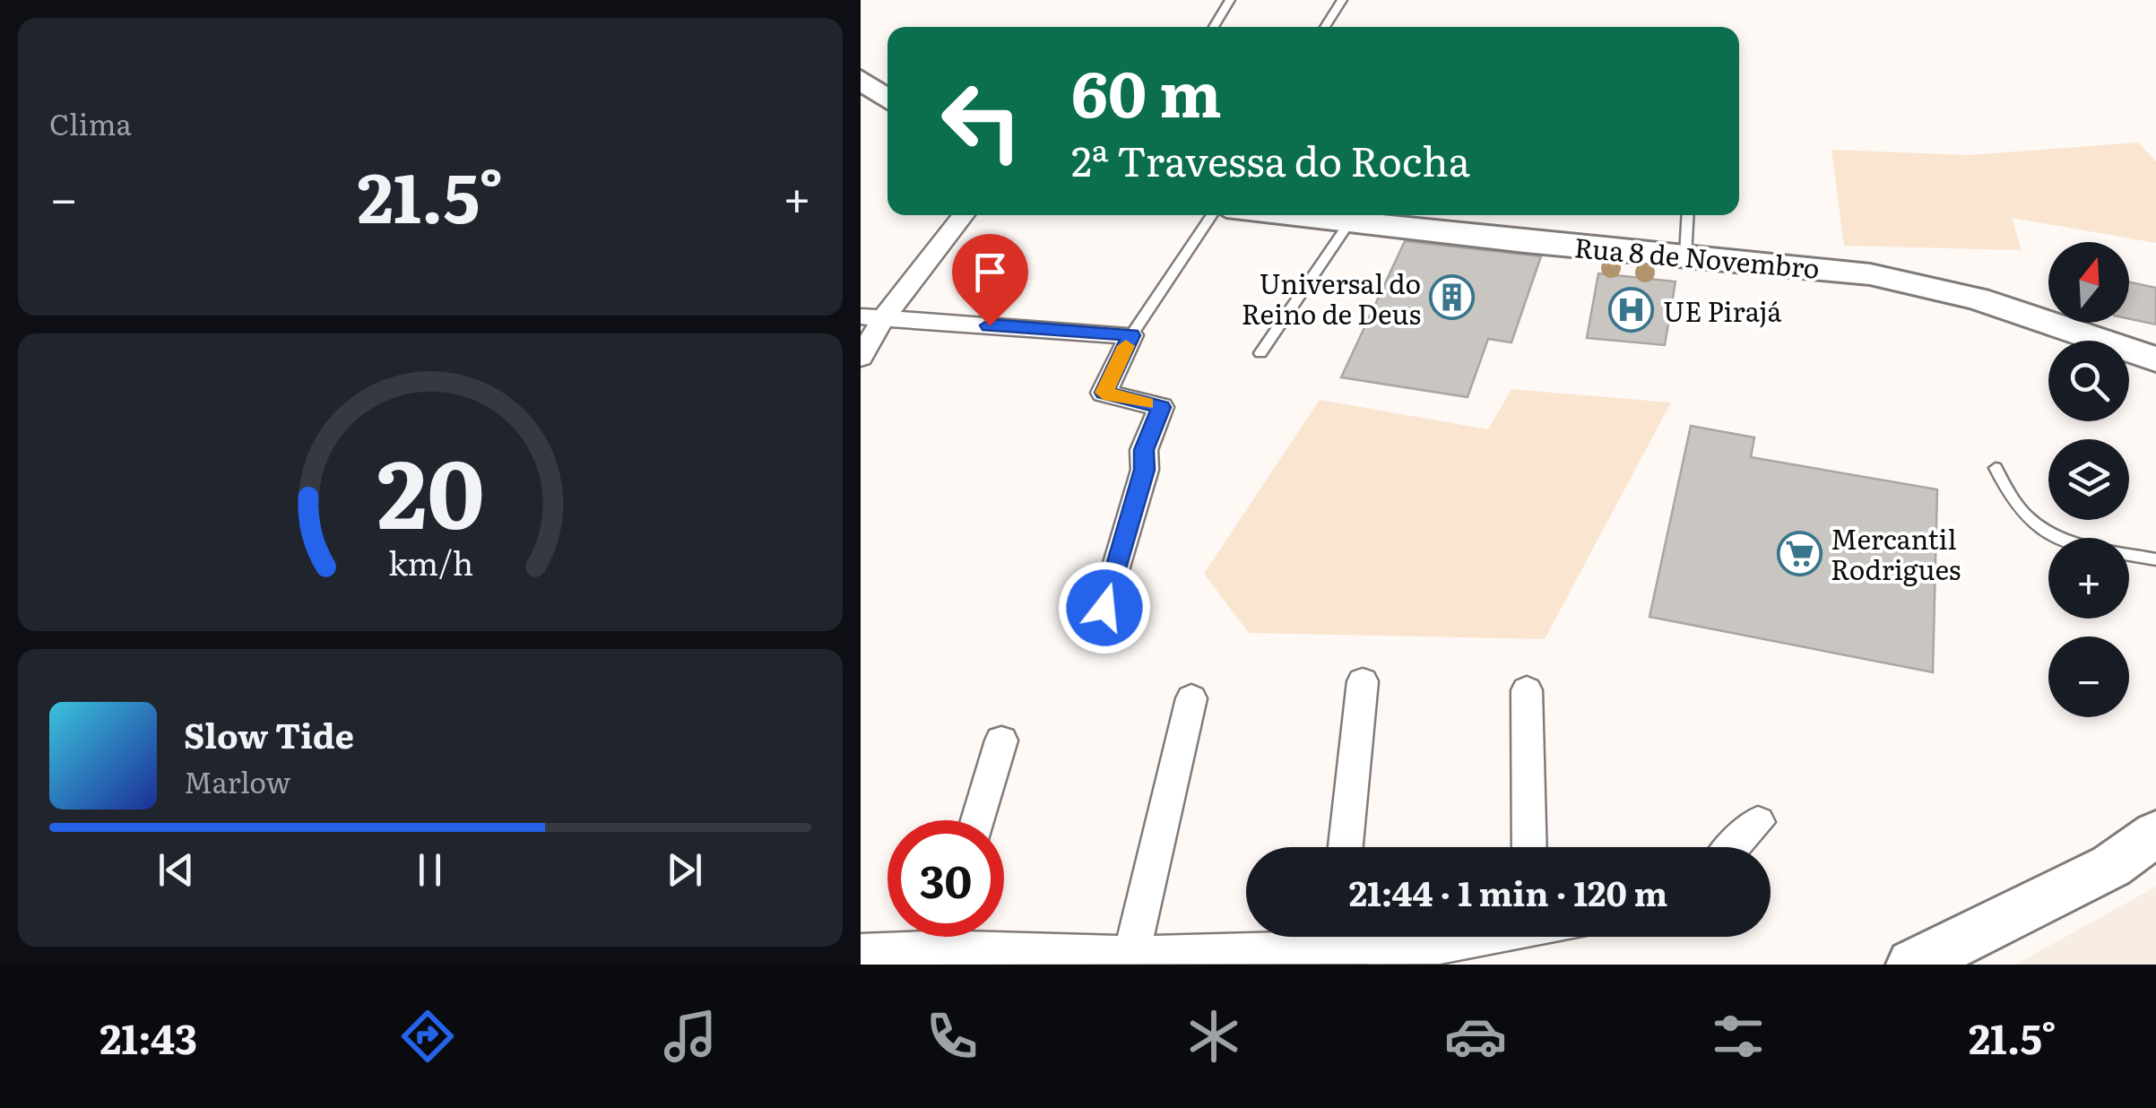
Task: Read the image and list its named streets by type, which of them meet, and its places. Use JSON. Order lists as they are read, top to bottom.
{
  "streets": {
    "main road": ["Rua 8 de Novembro"]
  },
  "places": {
    "building": ["Universal do Reino de Deus"],
    "hospital": ["UE Pirajá"],
    "supermarket": ["Mercantil Rodrigues"]
  },
  "north": "top",
  "page": {
    "tile": "Clima",
    "turn": ["60 m", "2ª Travessa do Rocha"],
    "heat": ["−", "21.5°", "+"],
    "map_buttons": ["+", "−"],
    "song": ["Slow Tide", "Marlow"],
    "limit": "30",
    "trip": "21:44 · 1 min · 120 m",
    "tabs": ["21:43", "21.5°"],
    "gauge": ["20", "km/h"]
  }
}
